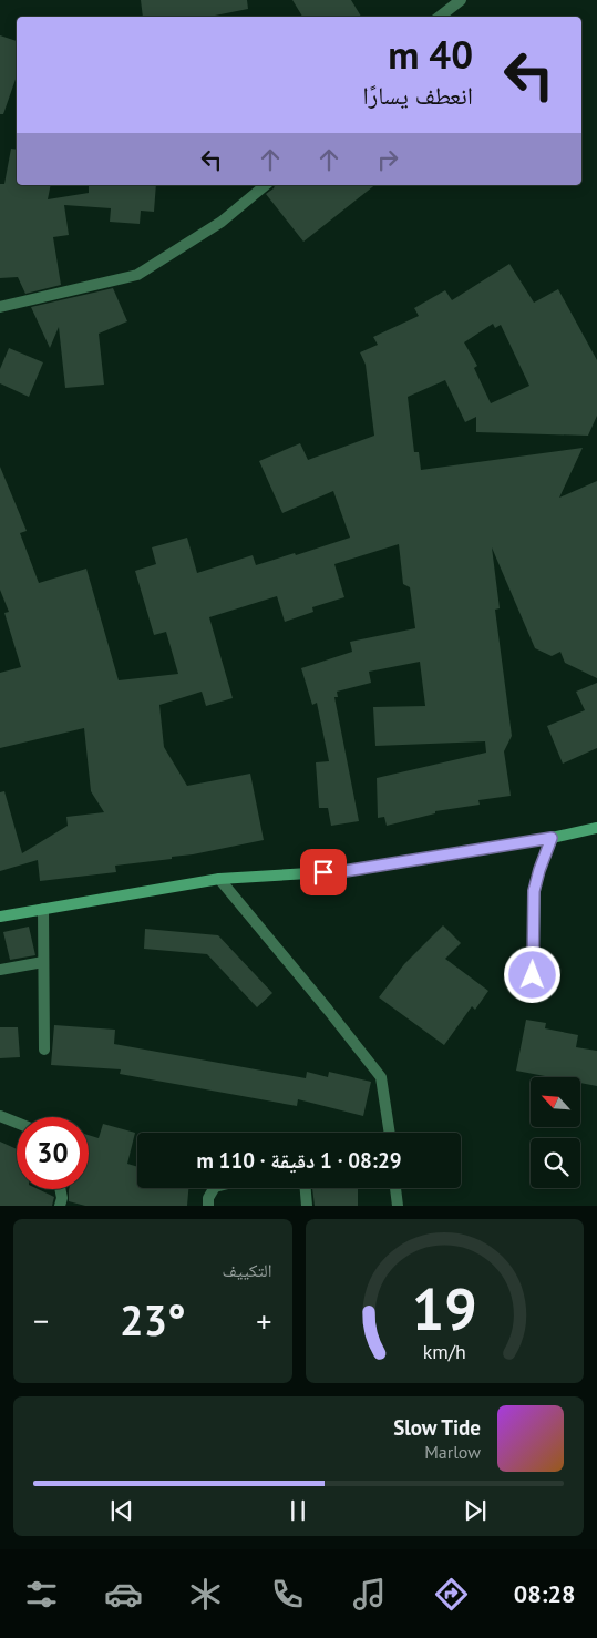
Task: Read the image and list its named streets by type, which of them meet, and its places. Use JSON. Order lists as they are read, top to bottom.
{
  "north": "top left",
  "page": {
    "turn": ["40 m", "انعطف يسارًا"],
    "limit": "30",
    "trip": "08:29 · 1 دقيقة · 110 m",
    "tile": "التكييف",
    "heat": ["−", "23°", "+"],
    "song": ["Slow Tide", "Marlow"],
    "tabs": "08:28",
    "gauge": ["19", "km/h"]
  }
}
